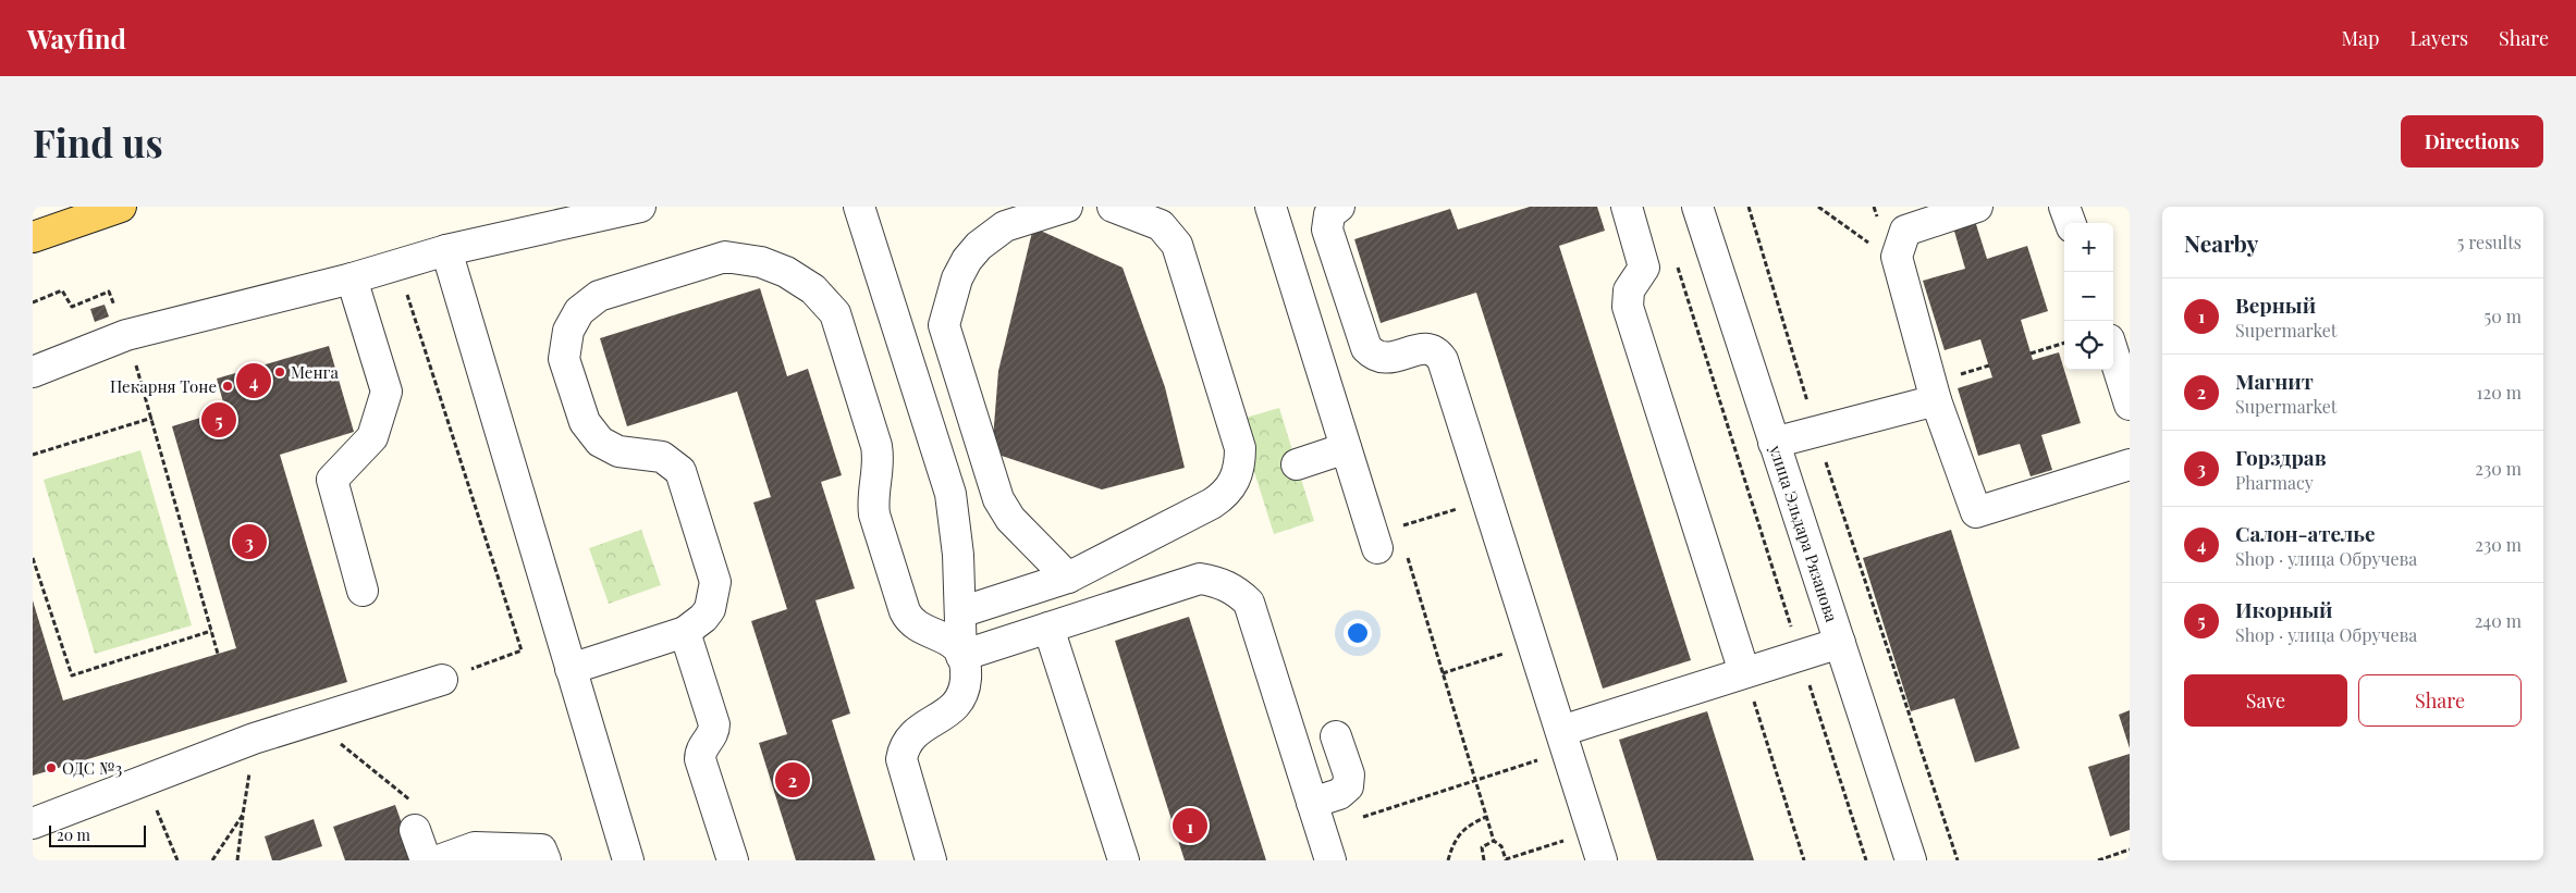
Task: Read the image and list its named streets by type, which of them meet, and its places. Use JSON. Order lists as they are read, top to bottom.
{
  "streets": {
    "street": ["улица Эльдара Рязанова"]
  },
  "places": ["Менга", "Пекарня Тоне", "ОДС №3"],
  "scale_bar": "20 m",
  "page": {
    "header": "Wayfind",
    "nav": ["Map", "Layers", "Share"],
    "buttons": [
      "Directions",
      ["Save", "Share"]
    ],
    "title": "Find us",
    "heading": ["Nearby", "5 results"],
    "map_buttons": ["+", "−"],
    "list": [
      {
        "mark": "1",
        "name": "Верный",
        "note": "Supermarket",
        "value": "50 m"
      },
      {
        "mark": "2",
        "name": "Магнит",
        "note": "Supermarket",
        "value": "120 m"
      },
      {
        "mark": "3",
        "name": "Горздрав",
        "note": "Pharmacy",
        "value": "230 m"
      },
      {
        "mark": "4",
        "name": "Салон-ателье",
        "note": "Shop · улица Обручева",
        "value": "230 m"
      },
      {
        "mark": "5",
        "name": "Икорный",
        "note": "Shop · улица Обручева",
        "value": "240 m"
      }
    ],
    "pins": [
      "4",
      "5",
      "3",
      "2",
      "1"
    ],
    "scale": "20 m"
  }
}
